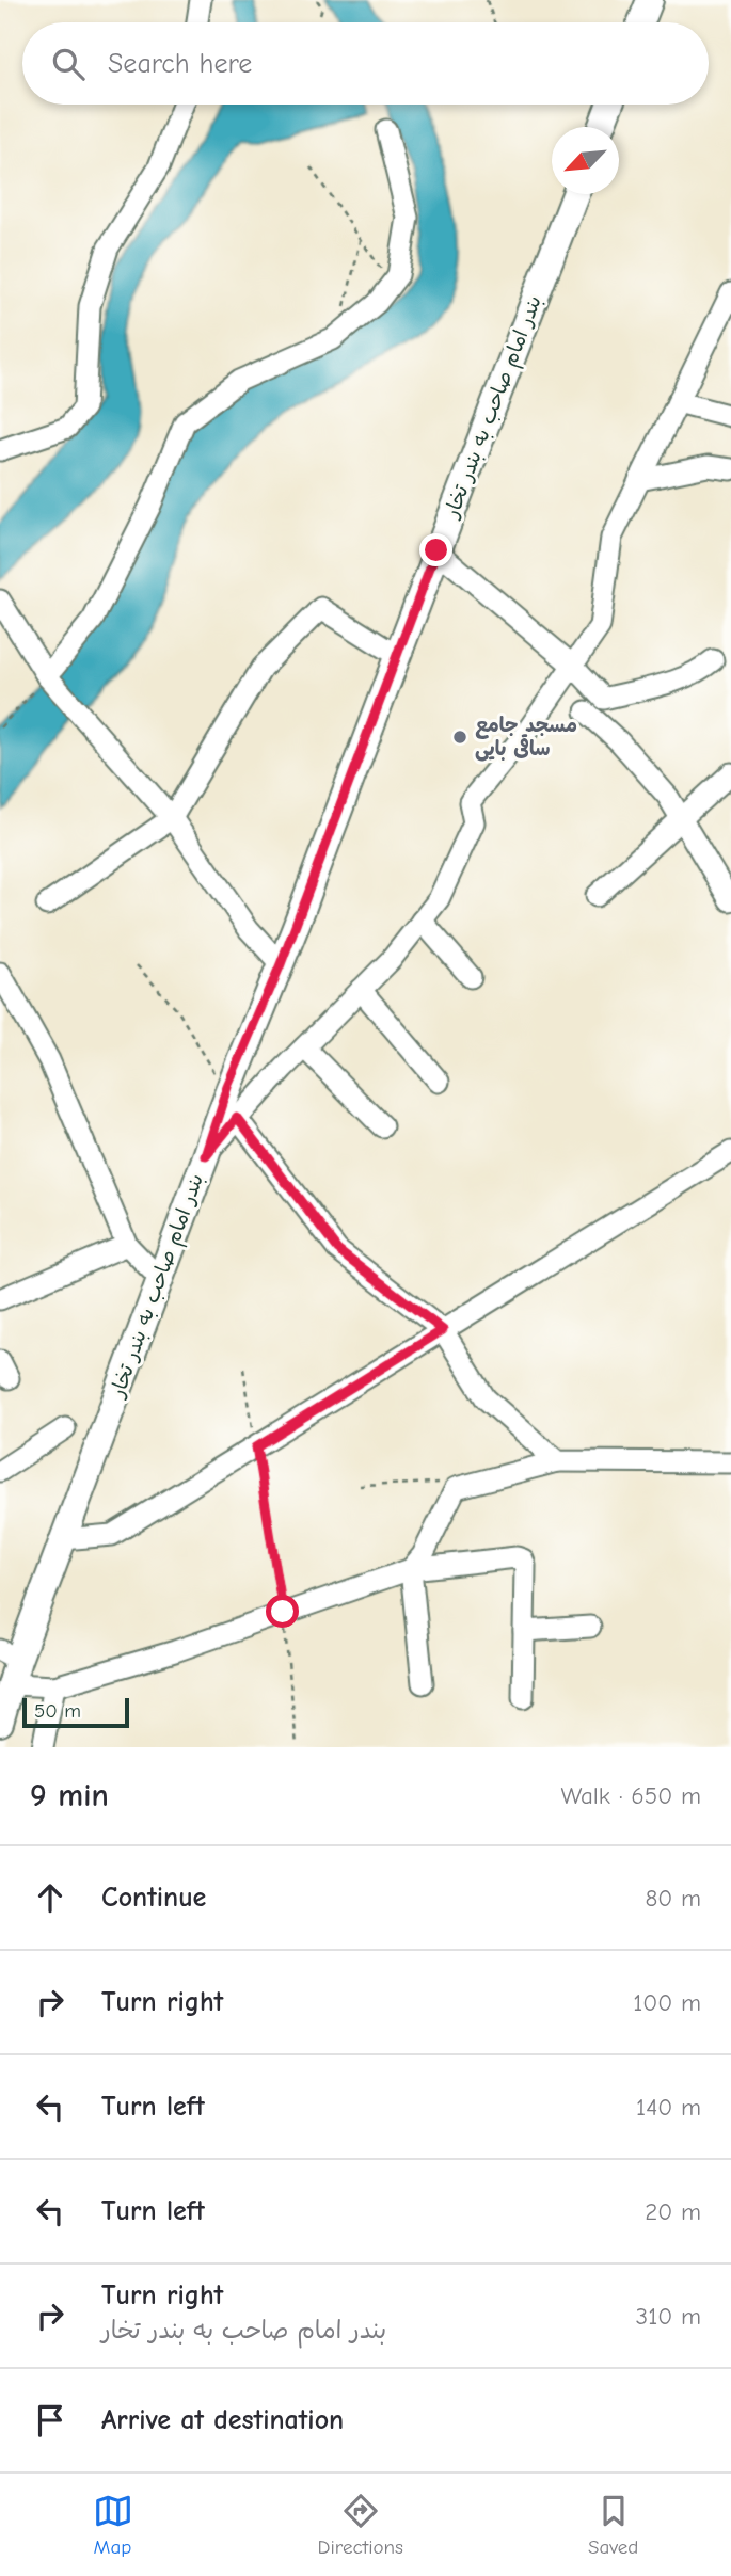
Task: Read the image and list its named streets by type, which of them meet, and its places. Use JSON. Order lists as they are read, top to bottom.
{
  "streets": {
    "main road": ["بندر امام صاحب به بندر تخار"]
  },
  "places": ["مسجد جامع ساقی بایی"],
  "scale_bar": "50 m",
  "north": "bottom left",
  "page": {
    "search": "Search here",
    "scale": "50 m",
    "heading": ["9 min", "Walk · 650 m"],
    "list": [
      ["Continue", "80 m"],
      ["Turn right", "100 m"],
      ["Turn left", "140 m"],
      ["Turn left", "20 m"],
      ["Turn right", "بندر امام صاحب به بندر تخار", "310 m"],
      "Arrive at destination"
    ],
    "nav": ["Map", "Directions", "Saved"]
  }
}
